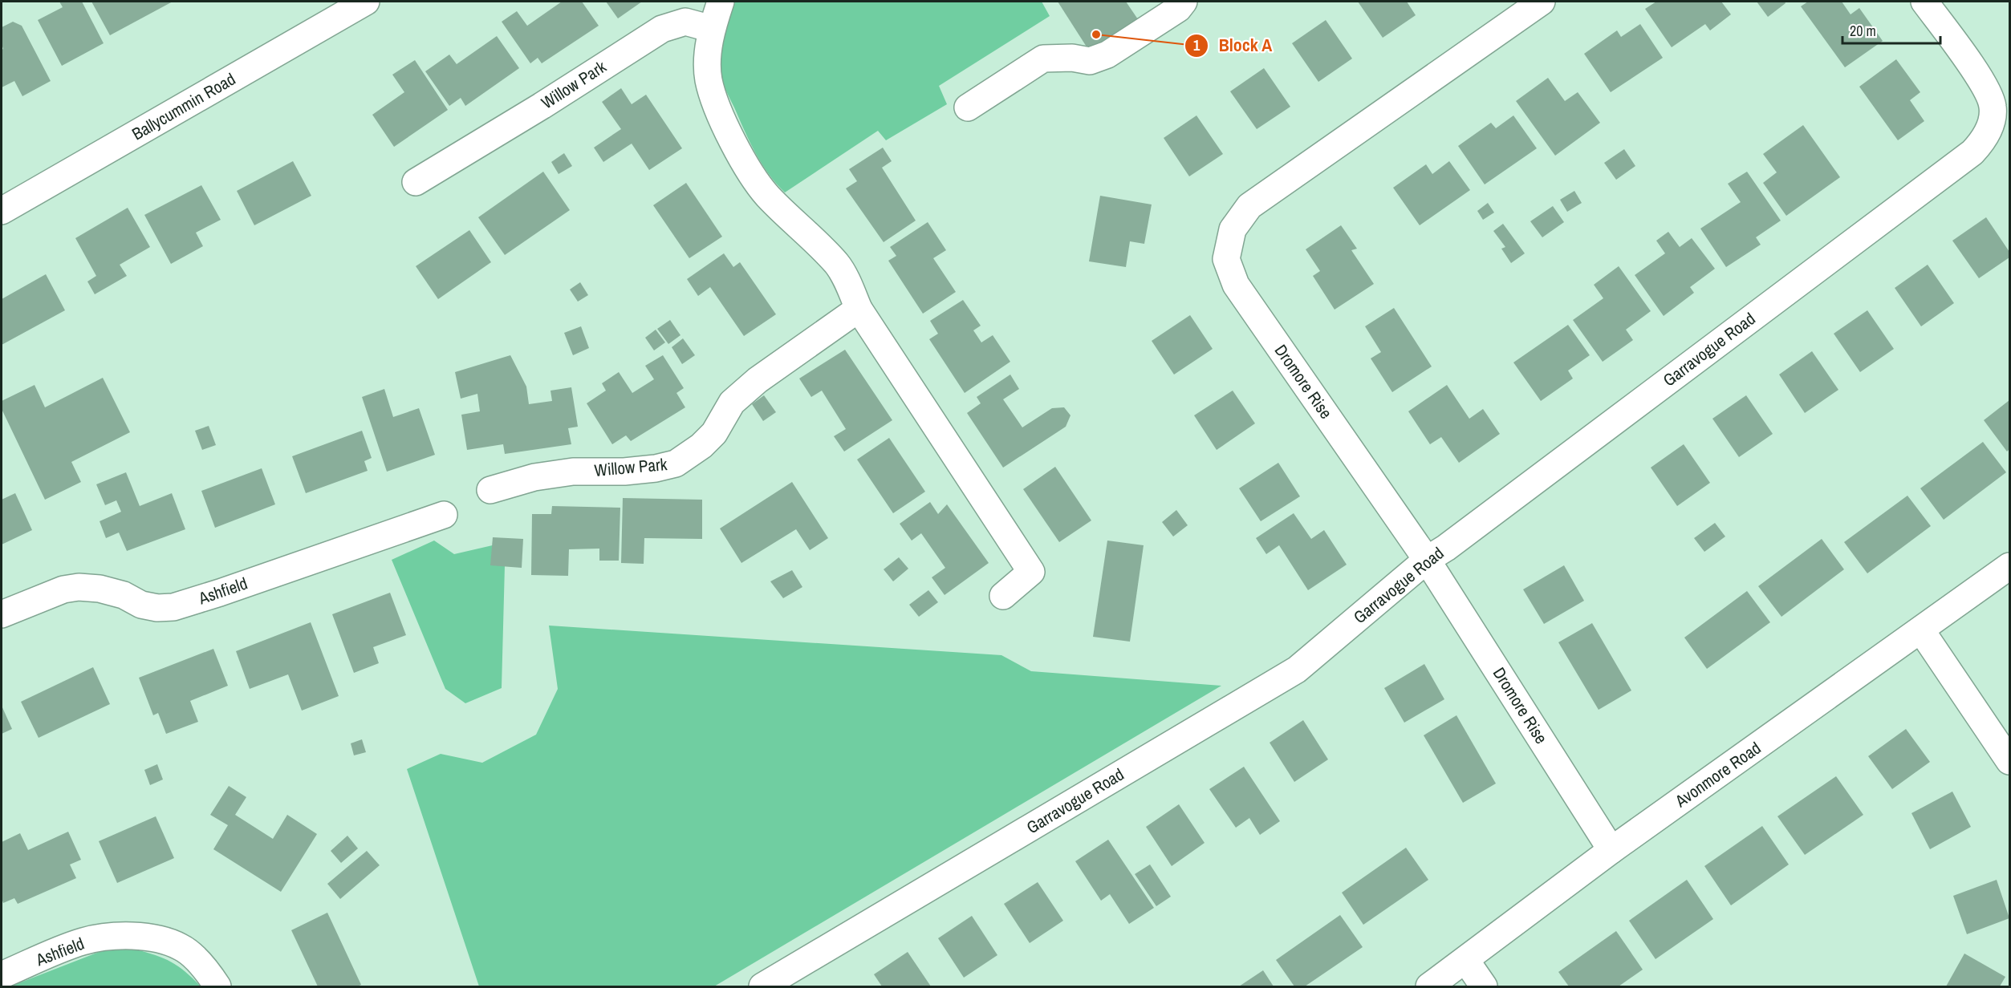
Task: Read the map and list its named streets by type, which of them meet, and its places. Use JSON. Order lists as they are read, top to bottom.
{
  "streets": {
    "street": [
      "Willow Park",
      "Ballycummin Road",
      "Garravogue Road",
      "Dromore Rise",
      "Ashfield",
      "Avonmore Road"
    ]
  },
  "crossings": [
    ["Garravogue Road", "Dromore Rise"],
    ["Dromore Rise", "Avonmore Road"]
  ],
  "places": ["Block A"],
  "scale_bar": "20 m"
}
